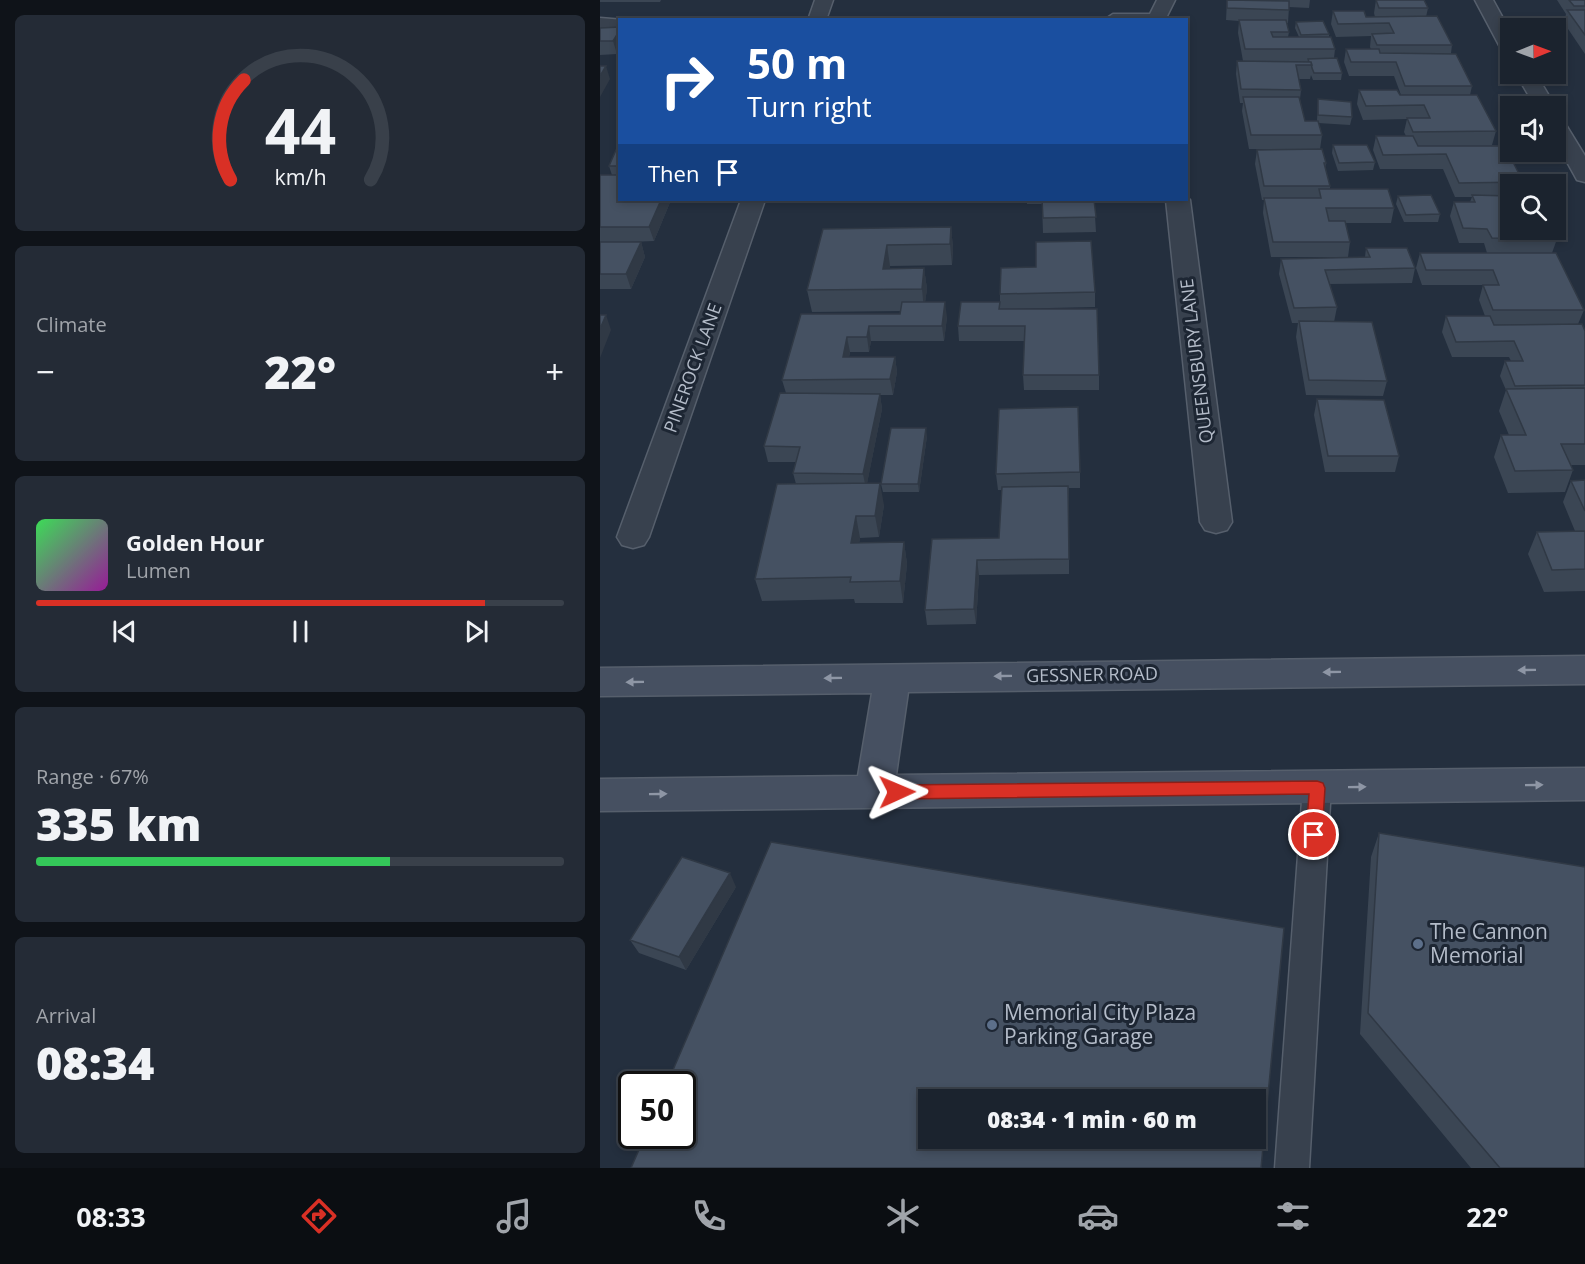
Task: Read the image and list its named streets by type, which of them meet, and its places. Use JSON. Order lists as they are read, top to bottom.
{
  "streets": {
    "main road": ["GESSNER ROAD"],
    "street": ["QUEENSBURY LANE", "PINEROCK LANE"]
  },
  "places": ["The Cannon Memorial", "Memorial City Plaza Parking Garage"],
  "north": "right",
  "page": {
    "turn": ["50 m", "Turn right"],
    "then": "Then",
    "tile": [
      "Climate",
      ["Range · 67%", "335 km"],
      ["Arrival", "08:34"]
    ],
    "heat": ["−", "22°", "+"],
    "song": ["Golden Hour", "Lumen"],
    "limit": "50",
    "trip": "08:34 · 1 min · 60 m",
    "tabs": ["08:33", "22°"],
    "gauge": ["44", "km/h"]
  }
}
